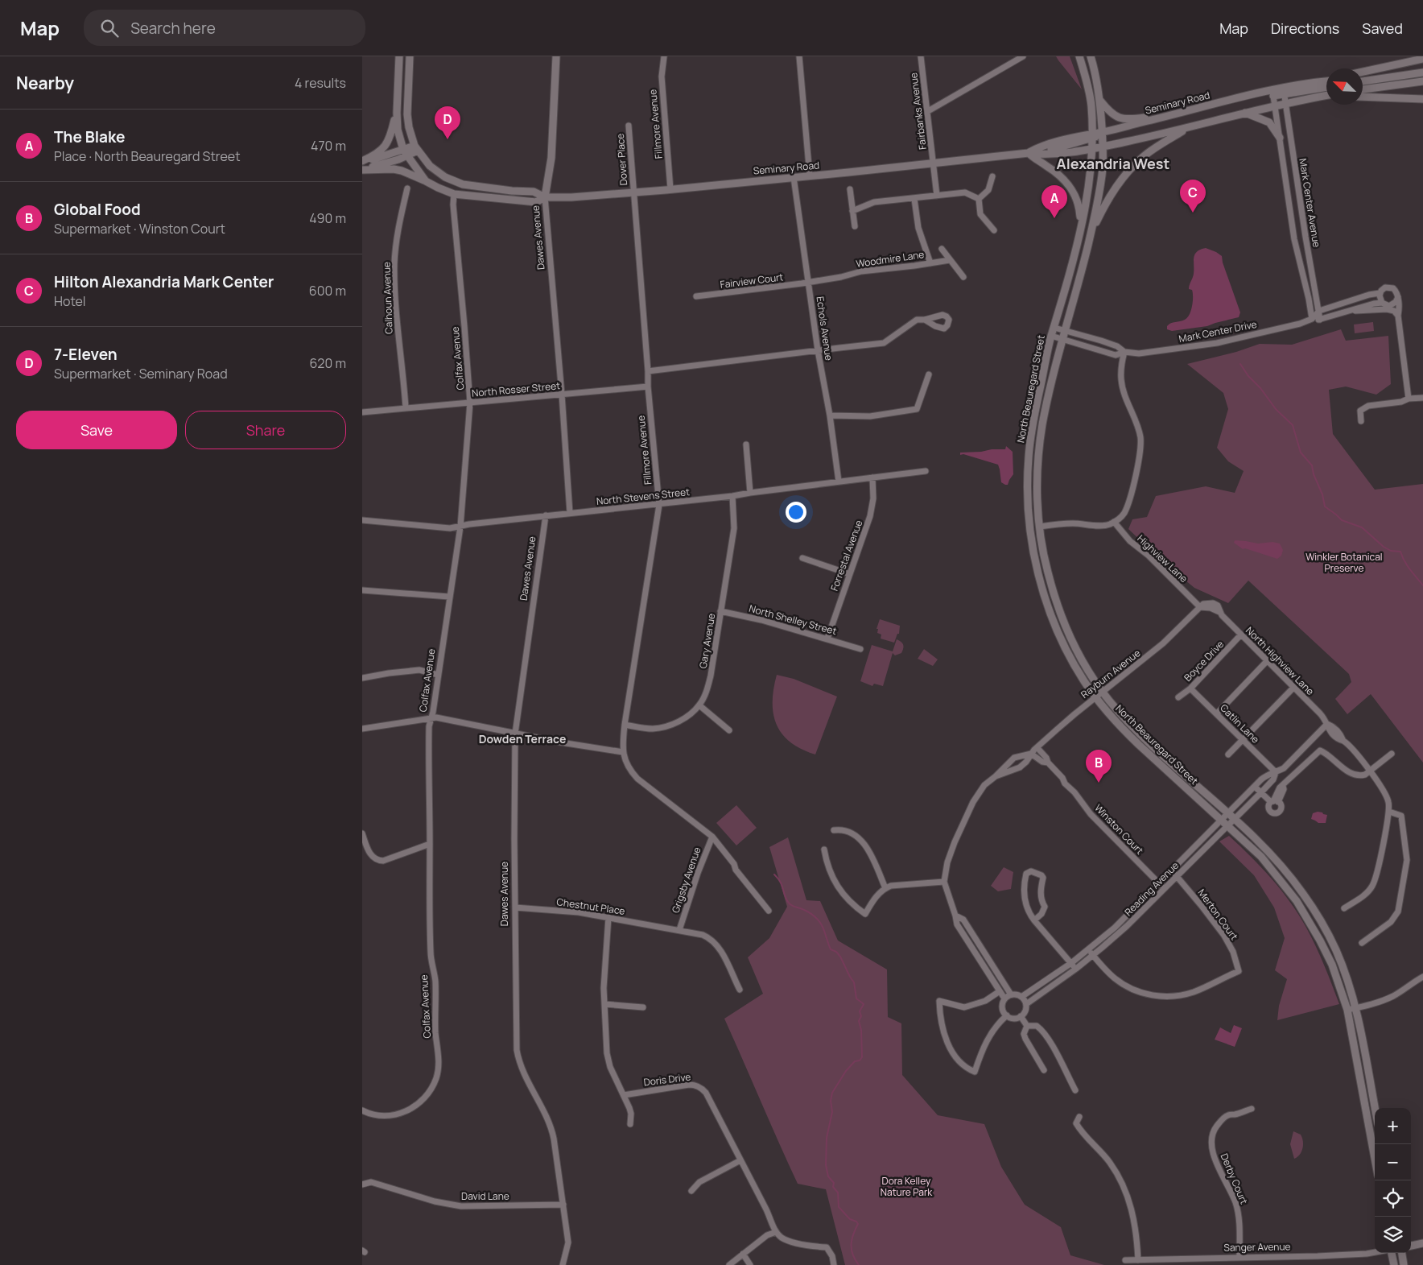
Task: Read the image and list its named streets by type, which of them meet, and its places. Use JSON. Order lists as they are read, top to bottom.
{
  "streets": {
    "main road": ["Seminary Road", "Dawes Avenue", "North Beauregard Street"],
    "street": [
      "Fairbanks Avenue",
      "Fillmore Avenue",
      "Dover Place",
      "Mark Center Avenue",
      "Woodmire Lane",
      "Fairview Court",
      "Calhoun Avenue",
      "Echols Avenue",
      "Mark Center Drive",
      "Colfax Avenue",
      "North Rosser Street",
      "North Stevens Street",
      "Forrestal Avenue",
      "Highview Lane",
      "North Shelley Street",
      "Gary Avenue",
      "Boyce Drive",
      "North Highview Lane",
      "Rayburn Avenue",
      "Catlin Lane",
      "Winston Court",
      "Grigsby Avenue",
      "Reading Avenue",
      "Chestnut Place",
      "Merton Court",
      "Doris Drive",
      "Derby Court",
      "David Lane",
      "Sanger Avenue"
    ]
  },
  "crossings": [
    ["Seminary Road", "Fairbanks Avenue"],
    ["Seminary Road", "Fillmore Avenue"],
    ["Seminary Road", "Dover Place"],
    ["Seminary Road", "Mark Center Avenue"],
    ["Seminary Road", "Dawes Avenue"],
    ["Seminary Road", "Echols Avenue"],
    ["Seminary Road", "Colfax Avenue"],
    ["Seminary Road", "North Beauregard Street"],
    ["Fillmore Avenue", "Dover Place"],
    ["Fillmore Avenue", "North Rosser Street"],
    ["Fillmore Avenue", "North Stevens Street"],
    ["Fillmore Avenue", "Gary Avenue"],
    ["Mark Center Avenue", "Mark Center Drive"],
    ["Dawes Avenue", "North Rosser Street"],
    ["Dawes Avenue", "North Stevens Street"],
    ["Dawes Avenue", "Chestnut Place"],
    ["Dawes Avenue", "David Lane"],
    ["Woodmire Lane", "Fairview Court"],
    ["Woodmire Lane", "Echols Avenue"],
    ["Fairview Court", "Echols Avenue"],
    ["Calhoun Avenue", "North Rosser Street"],
    ["Echols Avenue", "North Stevens Street"],
    ["Mark Center Drive", "North Beauregard Street"],
    ["Colfax Avenue", "North Rosser Street"],
    ["Colfax Avenue", "North Stevens Street"],
    ["North Beauregard Street", "Rayburn Avenue"],
    ["North Beauregard Street", "Reading Avenue"],
    ["North Stevens Street", "Forrestal Avenue"],
    ["North Stevens Street", "Gary Avenue"],
    ["Forrestal Avenue", "North Shelley Street"],
    ["Highview Lane", "North Highview Lane"],
    ["Highview Lane", "Rayburn Avenue"],
    ["North Shelley Street", "Gary Avenue"],
    ["Boyce Drive", "North Highview Lane"],
    ["Boyce Drive", "Catlin Lane"],
    ["North Highview Lane", "Rayburn Avenue"],
    ["North Highview Lane", "Reading Avenue"],
    ["Rayburn Avenue", "Winston Court"],
    ["Catlin Lane", "Reading Avenue"],
    ["Winston Court", "Reading Avenue"],
    ["Grigsby Avenue", "Chestnut Place"],
    ["Reading Avenue", "Merton Court"],
    ["Derby Court", "Sanger Avenue"]
  ],
  "districts": ["Alexandria West", "Dowden Terrace"],
  "parks": ["Winkler Botanical Preserve", "Dora Kelley Nature Park"],
  "north": "top left",
  "page": {
    "header": "Map",
    "search": "Search here",
    "nav": ["Map", "Directions", "Saved"],
    "heading": ["Nearby", "4 results"],
    "pins": [
      "D",
      "C",
      "A",
      "B"
    ],
    "list": [
      {
        "mark": "A",
        "name": "The Blake",
        "note": "Place · North Beauregard Street",
        "value": "470 m"
      },
      {
        "mark": "B",
        "name": "Global Food",
        "note": "Supermarket · Winston Court",
        "value": "490 m"
      },
      {
        "mark": "C",
        "name": "Hilton Alexandria Mark Center",
        "note": "Hotel",
        "value": "600 m"
      },
      {
        "mark": "D",
        "name": "7-Eleven",
        "note": "Supermarket · Seminary Road",
        "value": "620 m"
      }
    ],
    "buttons": ["Save", "Share"],
    "map_buttons": ["+", "−"]
  }
}
